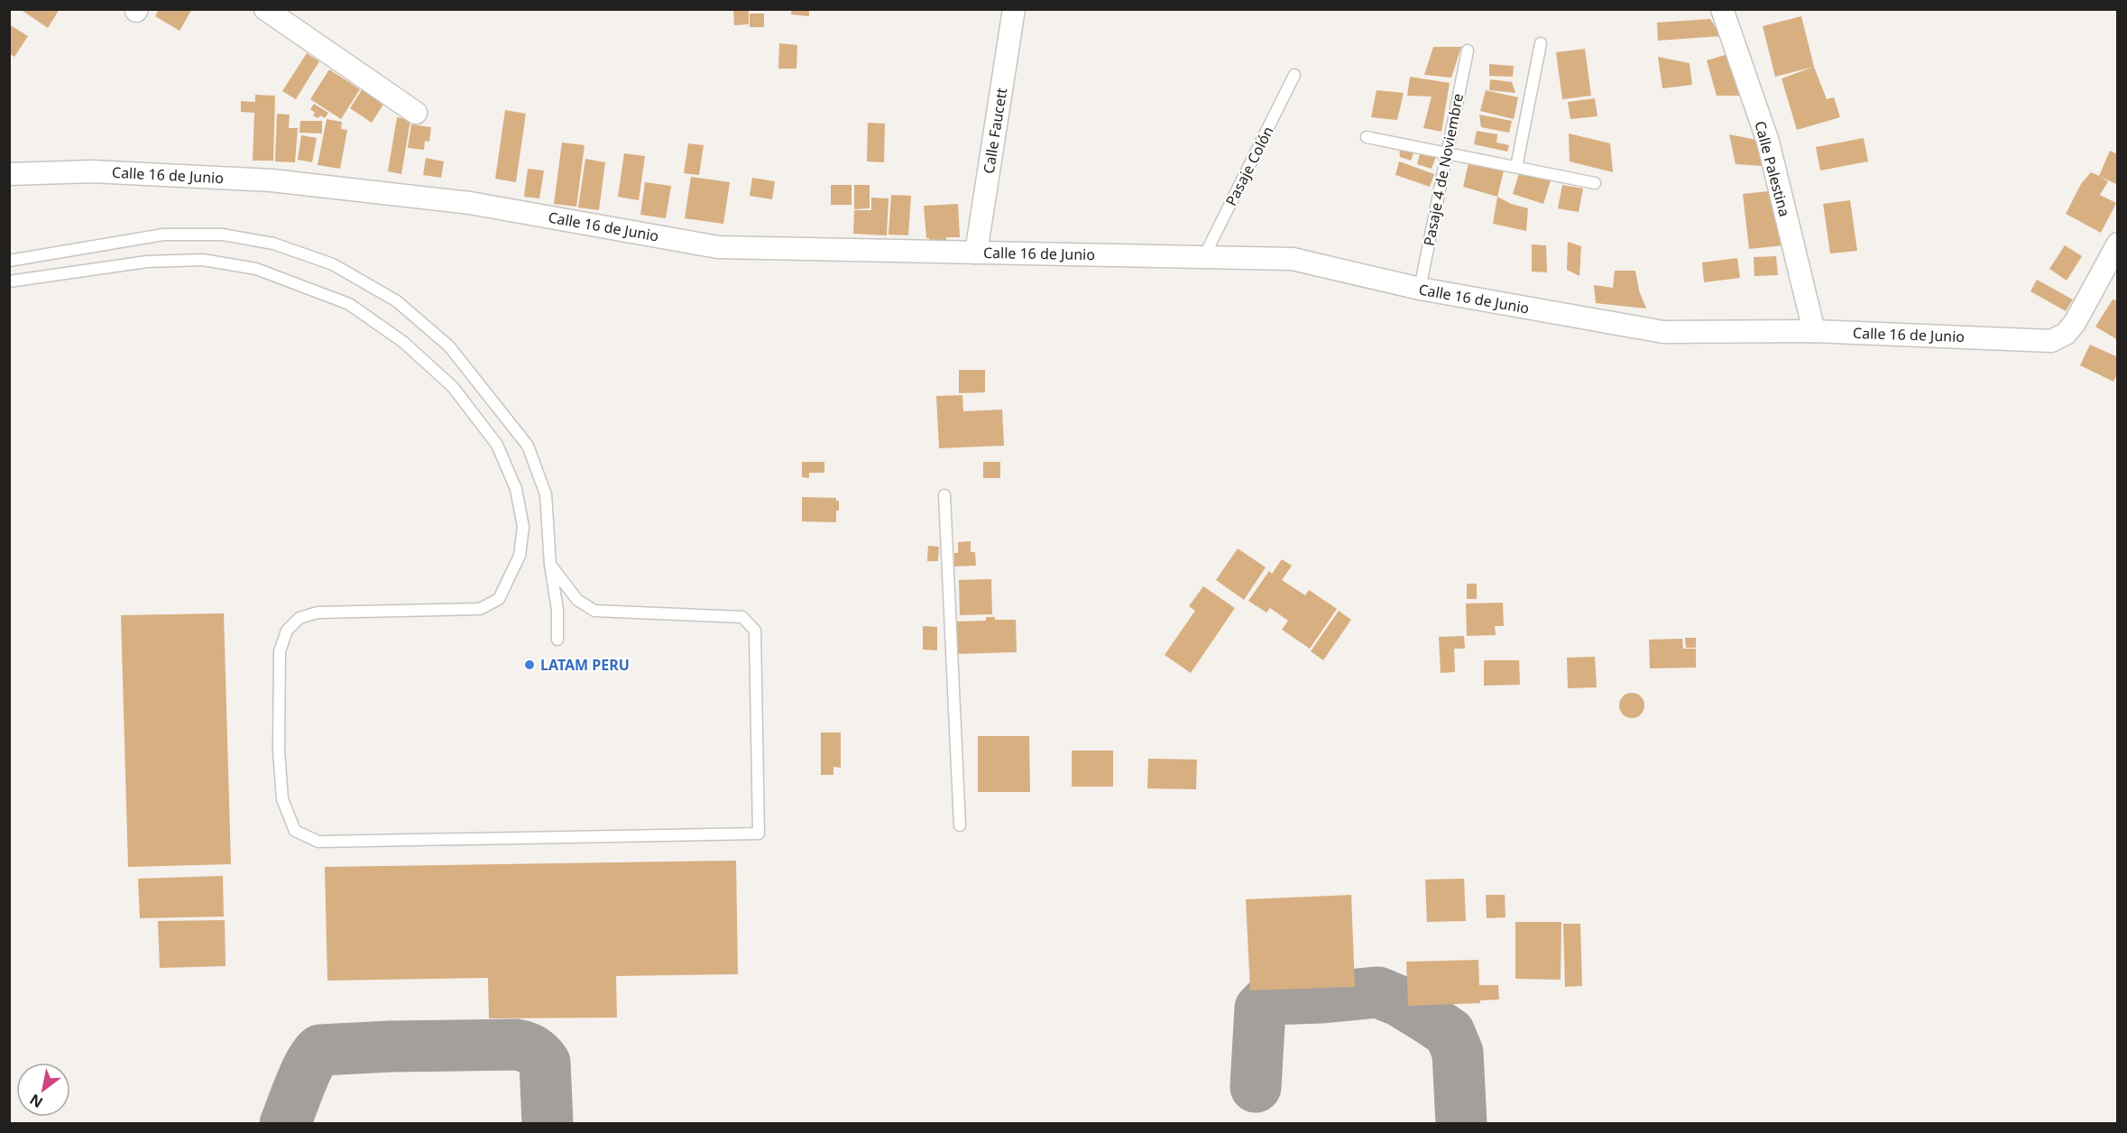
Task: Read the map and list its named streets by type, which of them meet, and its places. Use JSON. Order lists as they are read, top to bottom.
{
  "streets": {
    "street": ["Calle Faucett", "Calle Palestina", "Calle 16 de Junio"],
    "lane": ["Pasaje Colón", "Pasaje 4 de Noviembre"]
  },
  "crossings": [
    ["Calle Faucett", "Calle 16 de Junio"],
    ["Pasaje Colón", "Calle 16 de Junio"],
    ["Calle Palestina", "Calle 16 de Junio"],
    ["Pasaje 4 de Noviembre", "Calle 16 de Junio"]
  ],
  "places": ["LATAM PERU"],
  "north": "bottom left"
}
